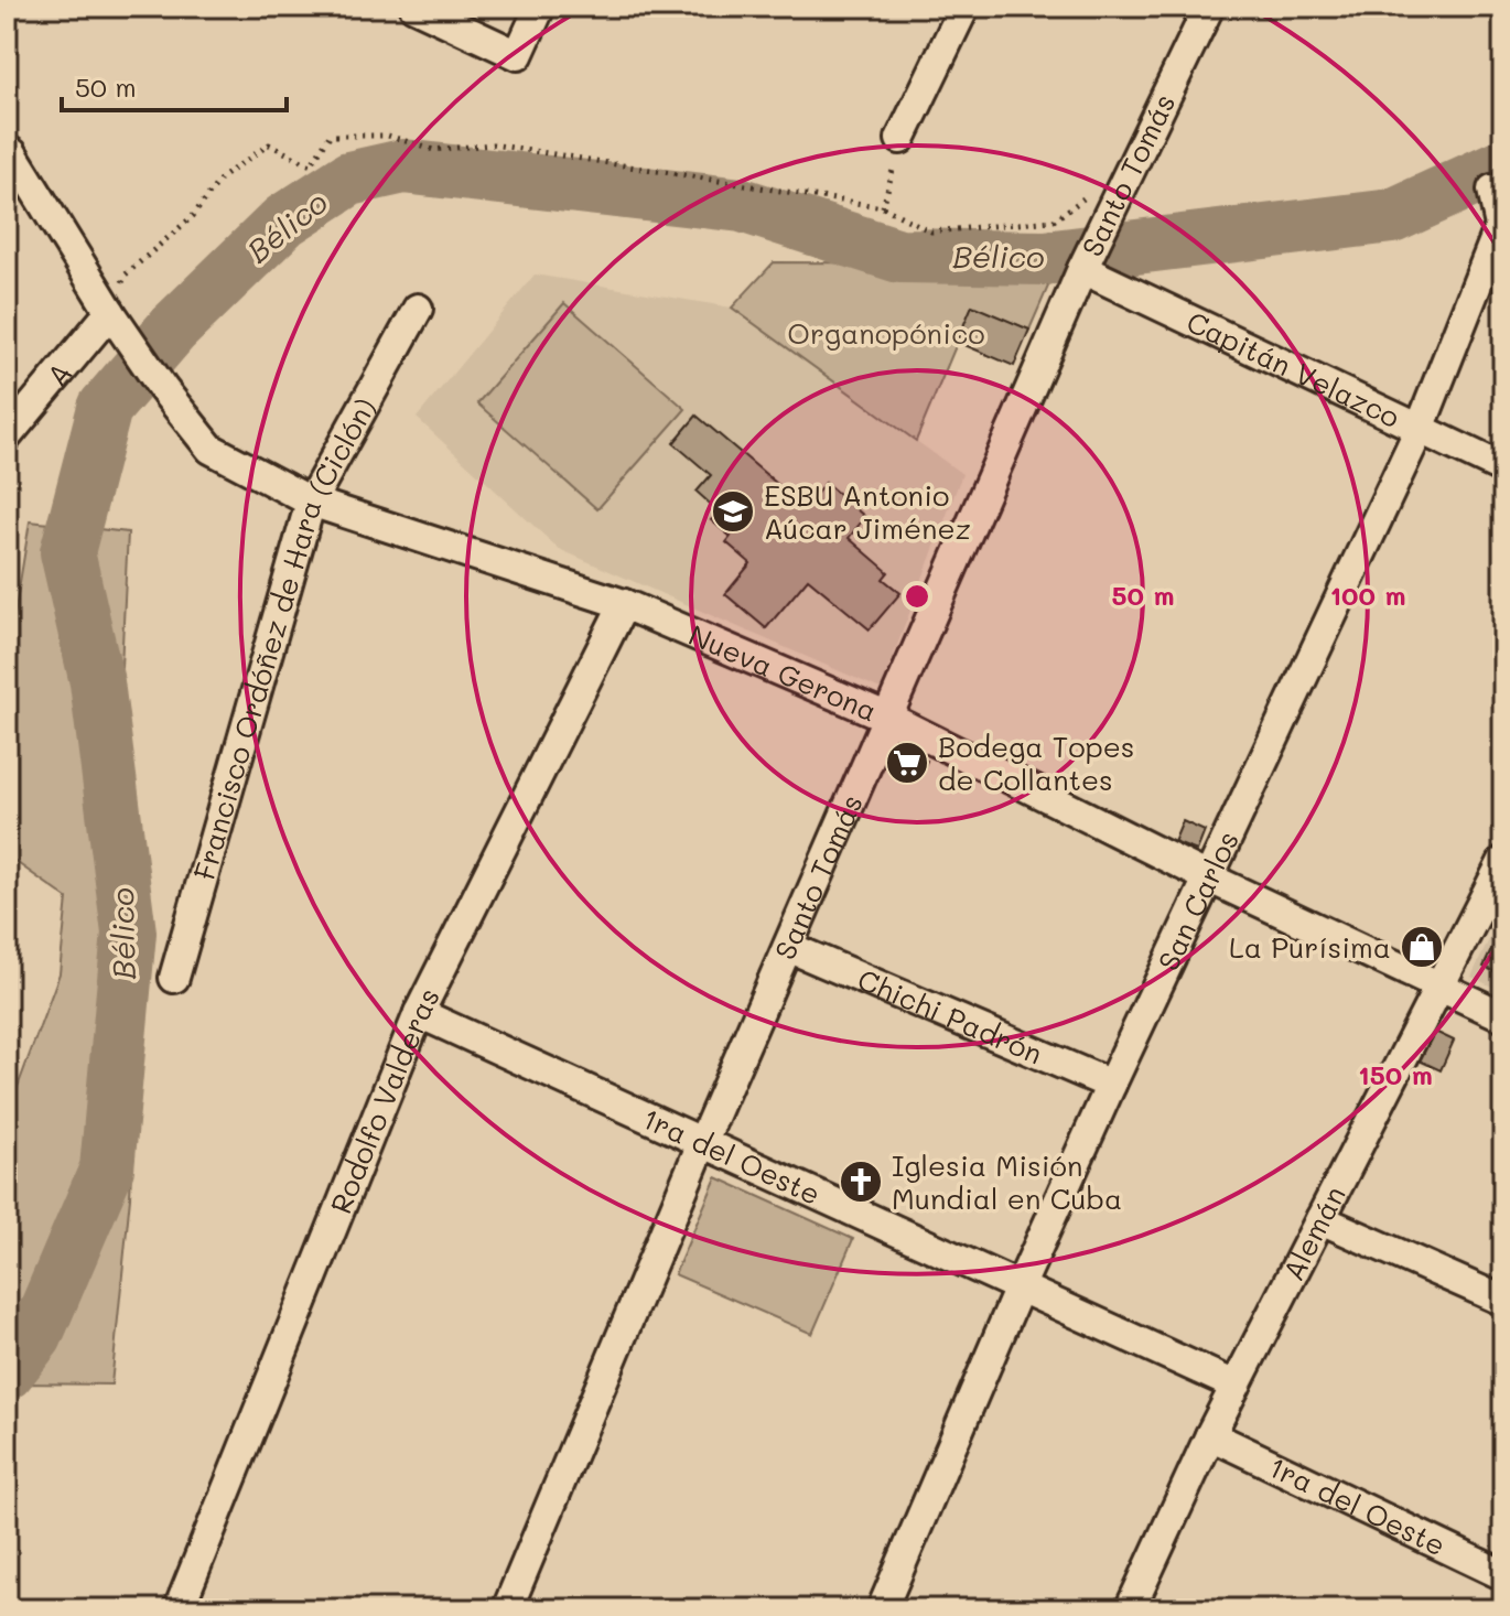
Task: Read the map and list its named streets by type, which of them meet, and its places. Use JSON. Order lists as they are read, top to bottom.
{
  "streets": {
    "street": [
      "Santo Tomás",
      "Capitán Velazco",
      "A",
      "Francisco Ordóñez de Hara (Ciclón)",
      "Nueva Gerona",
      "San Carlos",
      "Chichi Padrón",
      "Rodolfo Valderas",
      "1ra del Oeste",
      "Alemán"
    ]
  },
  "crossings": [
    ["Santo Tomás", "Capitán Velazco"],
    ["Santo Tomás", "Nueva Gerona"],
    ["Santo Tomás", "Chichi Padrón"],
    ["Santo Tomás", "1ra del Oeste"],
    ["Capitán Velazco", "San Carlos"],
    ["A", "Nueva Gerona"],
    ["Francisco Ordóñez de Hara (Ciclón)", "Nueva Gerona"],
    ["Nueva Gerona", "San Carlos"],
    ["Nueva Gerona", "Rodolfo Valderas"],
    ["Nueva Gerona", "Alemán"],
    ["San Carlos", "Chichi Padrón"],
    ["San Carlos", "1ra del Oeste"],
    ["Rodolfo Valderas", "1ra del Oeste"],
    ["1ra del Oeste", "Alemán"]
  ],
  "water": ["Bélico"],
  "parks": ["Organopónico"],
  "places": {
    "school or university": ["ESBU Antonio Aúcar Jiménez"],
    "supermarket": ["Bodega Topes de Collantes"],
    "shop": ["La Purísima"],
    "church": ["Iglesia Misión Mundial en Cuba"]
  },
  "scale_bar": "50 m",
  "rings": ["50 m", "100 m", "150 m"]
}
